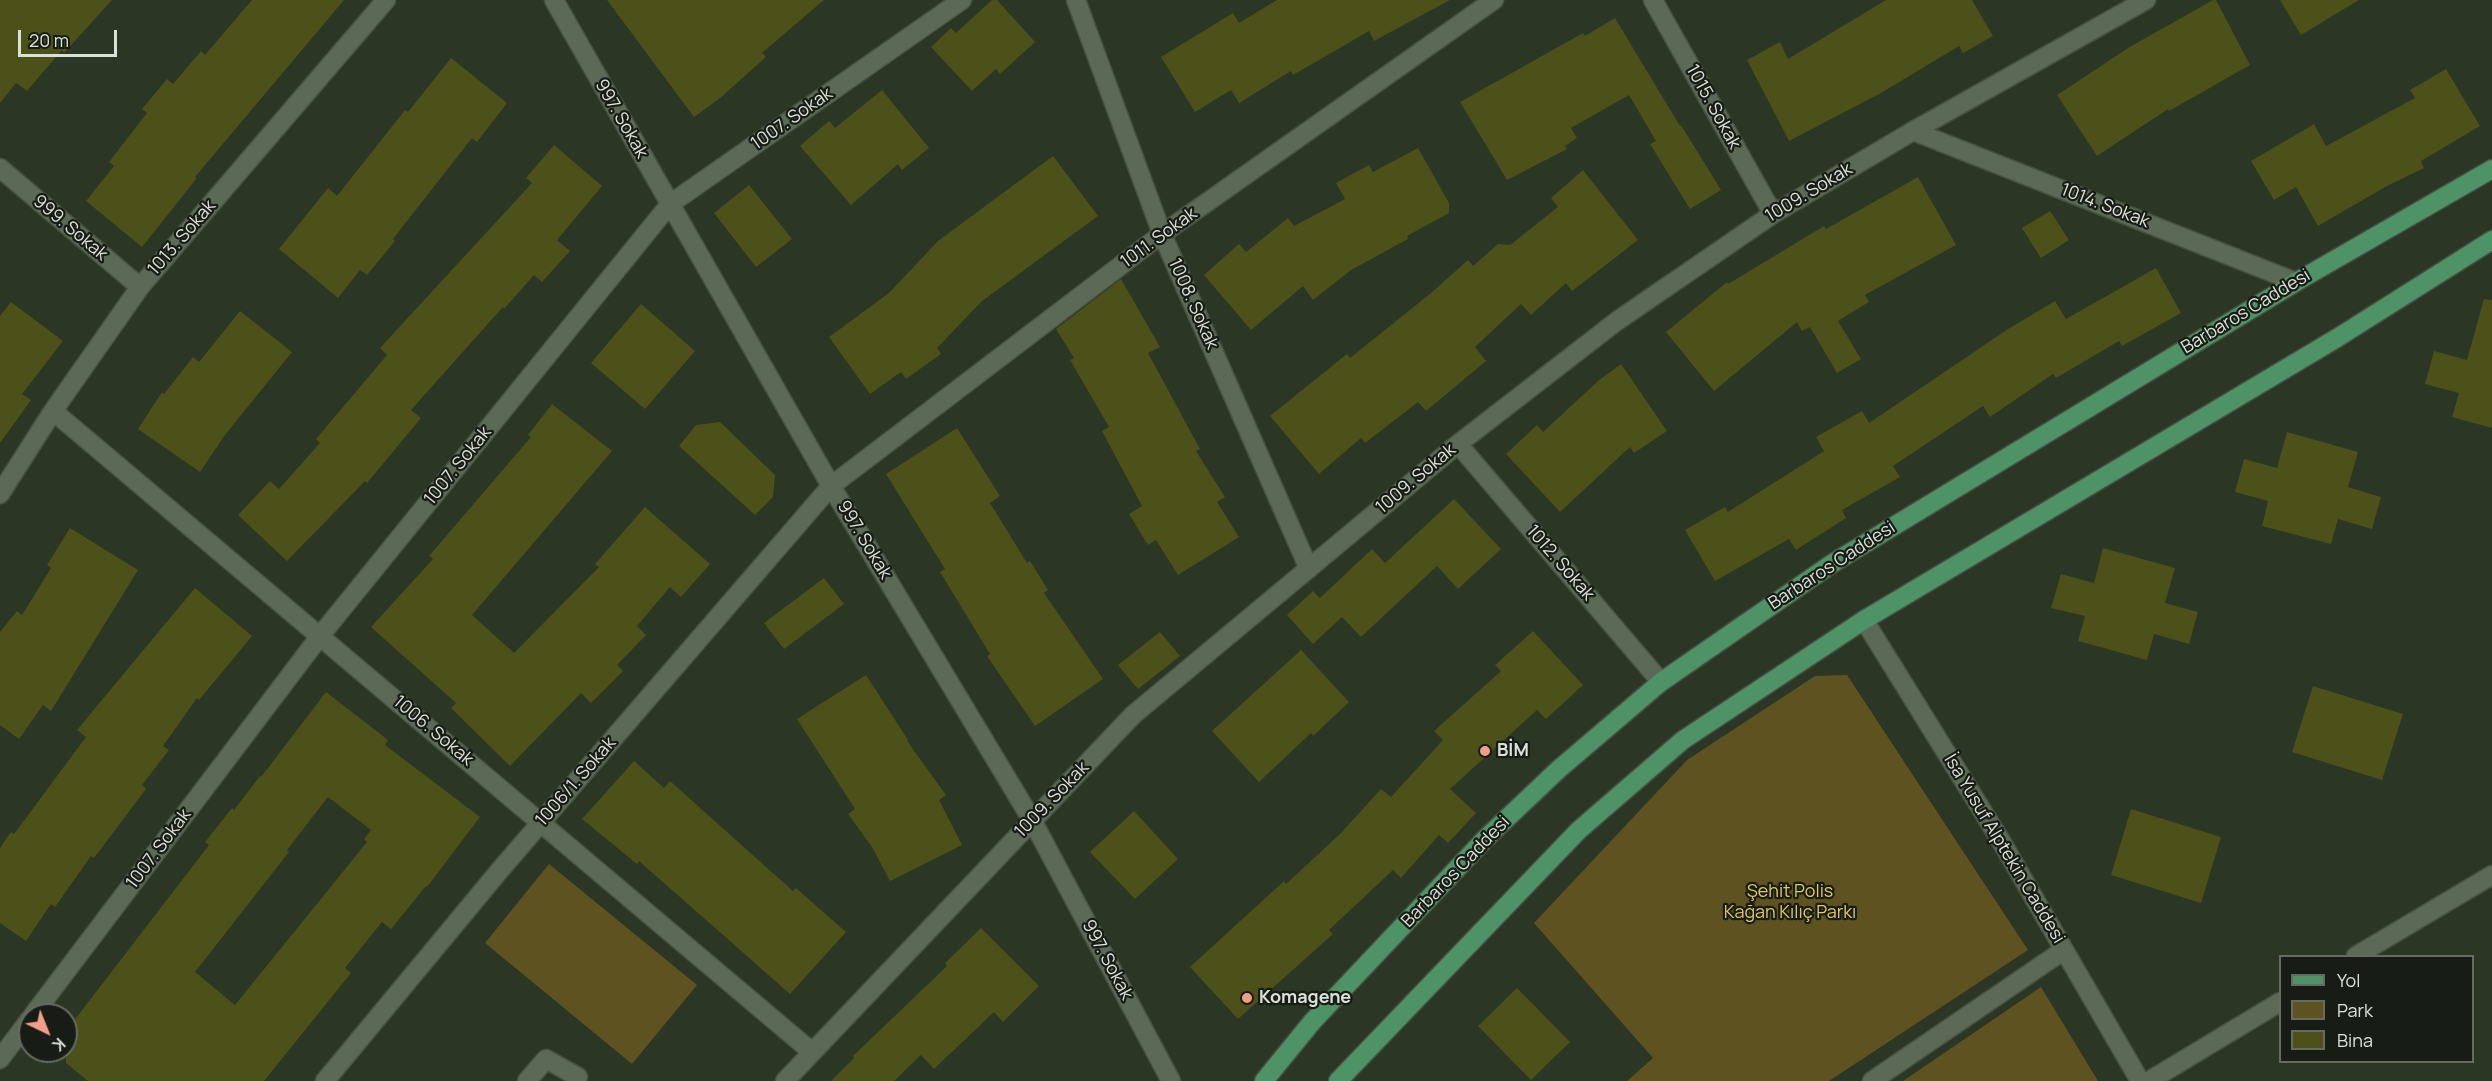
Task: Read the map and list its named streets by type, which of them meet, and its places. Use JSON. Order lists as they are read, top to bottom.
{
  "streets": {
    "main road": ["Barbaros Caddesi"],
    "street": [
      "1015. Sokak",
      "997. Sokak",
      "1007. Sokak",
      "1009. Sokak",
      "1014. Sokak",
      "999. Sokak",
      "1013. Sokak",
      "1011. Sokak",
      "1008. Sokak",
      "1012. Sokak",
      "1006. Sokak",
      "1006/1. Sokak",
      "İsa Yusuf Alptekin Caddesi"
    ]
  },
  "crossings": [
    ["1015. Sokak", "1009. Sokak"],
    ["997. Sokak", "1007. Sokak"],
    ["997. Sokak", "1009. Sokak"],
    ["997. Sokak", "1011. Sokak"],
    ["997. Sokak", "1006/1. Sokak"],
    ["1007. Sokak", "1006. Sokak"],
    ["1009. Sokak", "1014. Sokak"],
    ["1009. Sokak", "1008. Sokak"],
    ["1009. Sokak", "1012. Sokak"],
    ["1009. Sokak", "1006. Sokak"],
    ["1014. Sokak", "Barbaros Caddesi"],
    ["999. Sokak", "1013. Sokak"],
    ["1013. Sokak", "1006. Sokak"],
    ["1011. Sokak", "1008. Sokak"],
    ["1011. Sokak", "1006/1. Sokak"],
    ["Barbaros Caddesi", "1012. Sokak"],
    ["1006. Sokak", "1006/1. Sokak"]
  ],
  "parks": ["Şehit Polis Kağan Kılıç Parkı"],
  "places": ["BİM", "Komagene"],
  "legend": ["Yol", "Park", "Bina"],
  "scale_bar": "20 m",
  "north": "bottom right"
}
